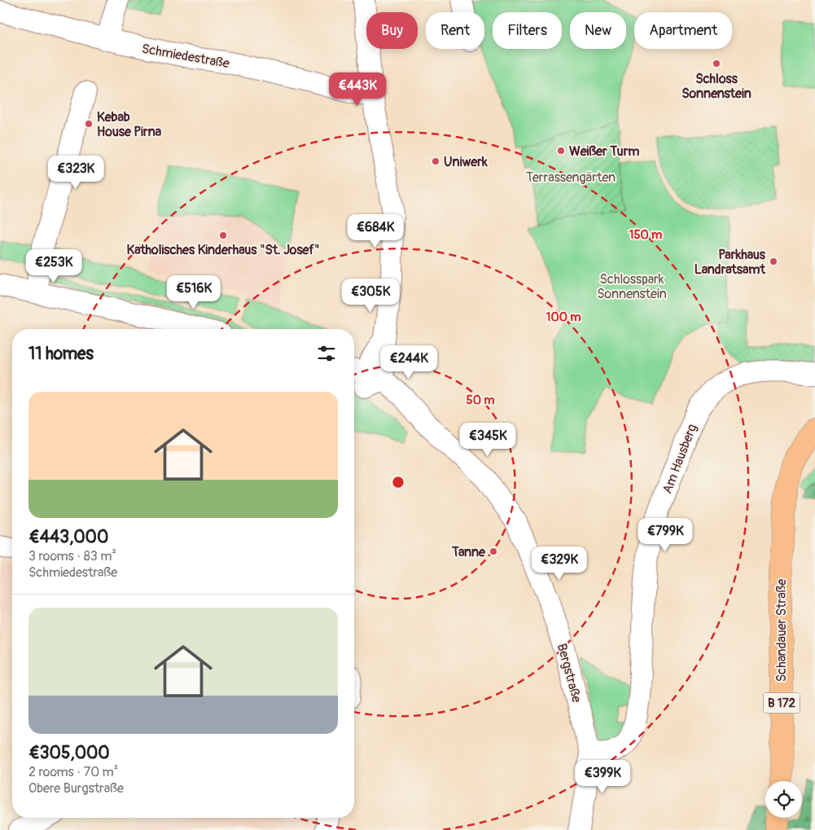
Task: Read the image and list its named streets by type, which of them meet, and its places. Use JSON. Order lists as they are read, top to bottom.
{
  "streets": {
    "main road": ["Schandauer Straße", "B 172"],
    "street": ["Schmiedestraße", "Am Hausberg", "Bergstraße"]
  },
  "crossings": [
    ["Am Hausberg", "Bergstraße"]
  ],
  "parks": ["Terrassengärten", "Schlosspark Sonnenstein"],
  "places": [
    "Schloss Sonnenstein",
    "Kebab House Pirna",
    "Weißer Turm",
    "Uniwerk",
    "Katholisches Kinderhaus \"St. Josef\"",
    "Parkhaus Landratsamt",
    "Tanne"
  ],
  "page": {
    "chip": [
      "Buy",
      "Rent",
      "Filters",
      "New",
      "Apartment"
    ],
    "price": [
      "€443K",
      "€323K",
      "€684K",
      "€253K",
      "€516K",
      "€305K",
      "€244K",
      "€345K",
      "€799K",
      "€329K",
      "€399K"
    ],
    "heading": "11 homes",
    "list": [
      {
        "name": "€443,000",
        "note": "3 rooms · 83 m² · Schmiedestraße"
      },
      {
        "name": "€305,000",
        "note": "2 rooms · 70 m² · Obere Burgstraße"
      }
    ]
  },
  "rings": ["150 m", "100 m", "50 m"]
}
